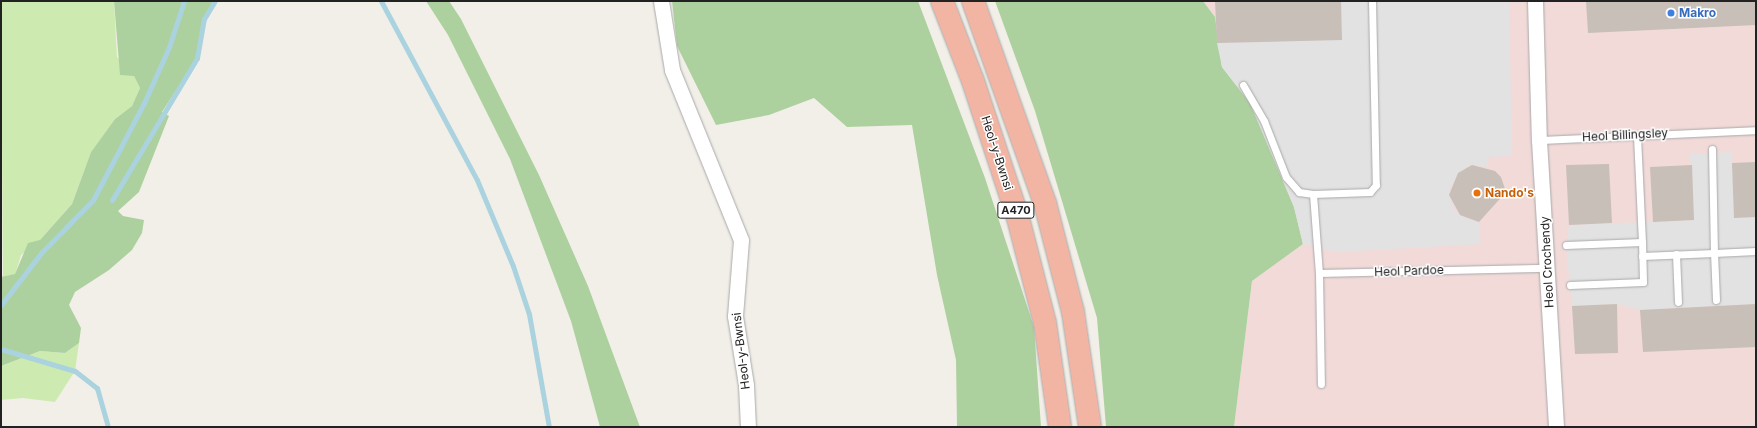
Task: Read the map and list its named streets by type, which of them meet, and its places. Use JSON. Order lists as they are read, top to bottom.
{
  "streets": {
    "highway": ["Heol-y-Bwnsi", "A470"],
    "street": ["Heol Crochendy"],
    "lane": ["Heol Billingsley", "Heol Pardoe"]
  },
  "crossings": [
    ["Heol Billingsley", "Heol Crochendy"],
    ["Heol Crochendy", "Heol Pardoe"]
  ],
  "places": ["Makro", "Nando's"]
}
